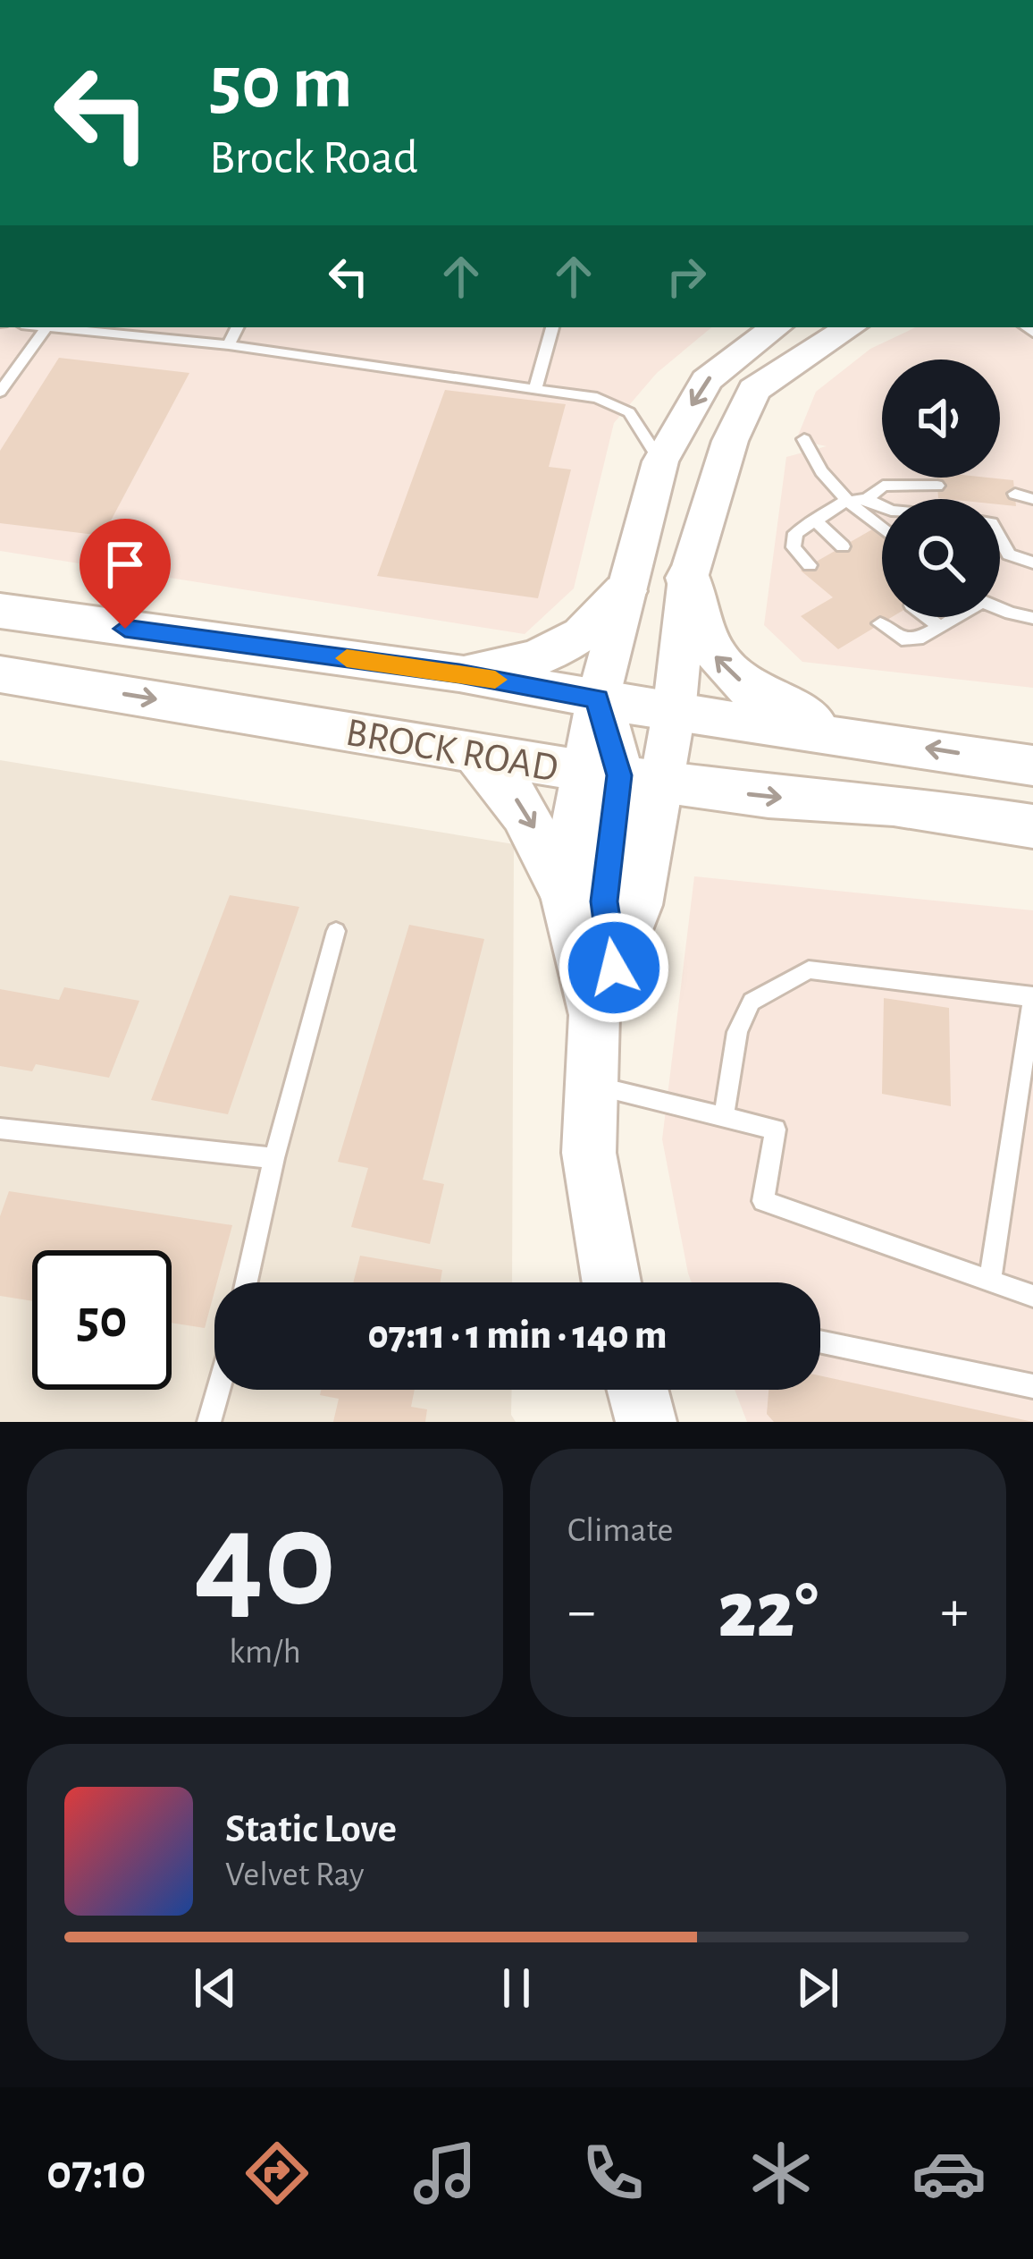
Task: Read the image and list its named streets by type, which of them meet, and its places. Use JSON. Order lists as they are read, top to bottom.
{
  "streets": {
    "main road": ["BROCK ROAD"]
  },
  "page": {
    "turn": ["50 m", "Brock Road"],
    "limit": "50",
    "trip": "07:11 · 1 min · 140 m",
    "tile": [
      ["40", "km/h"],
      "Climate"
    ],
    "heat": ["−", "22°", "+"],
    "song": ["Static Love", "Velvet Ray"],
    "tabs": "07:10"
  }
}
